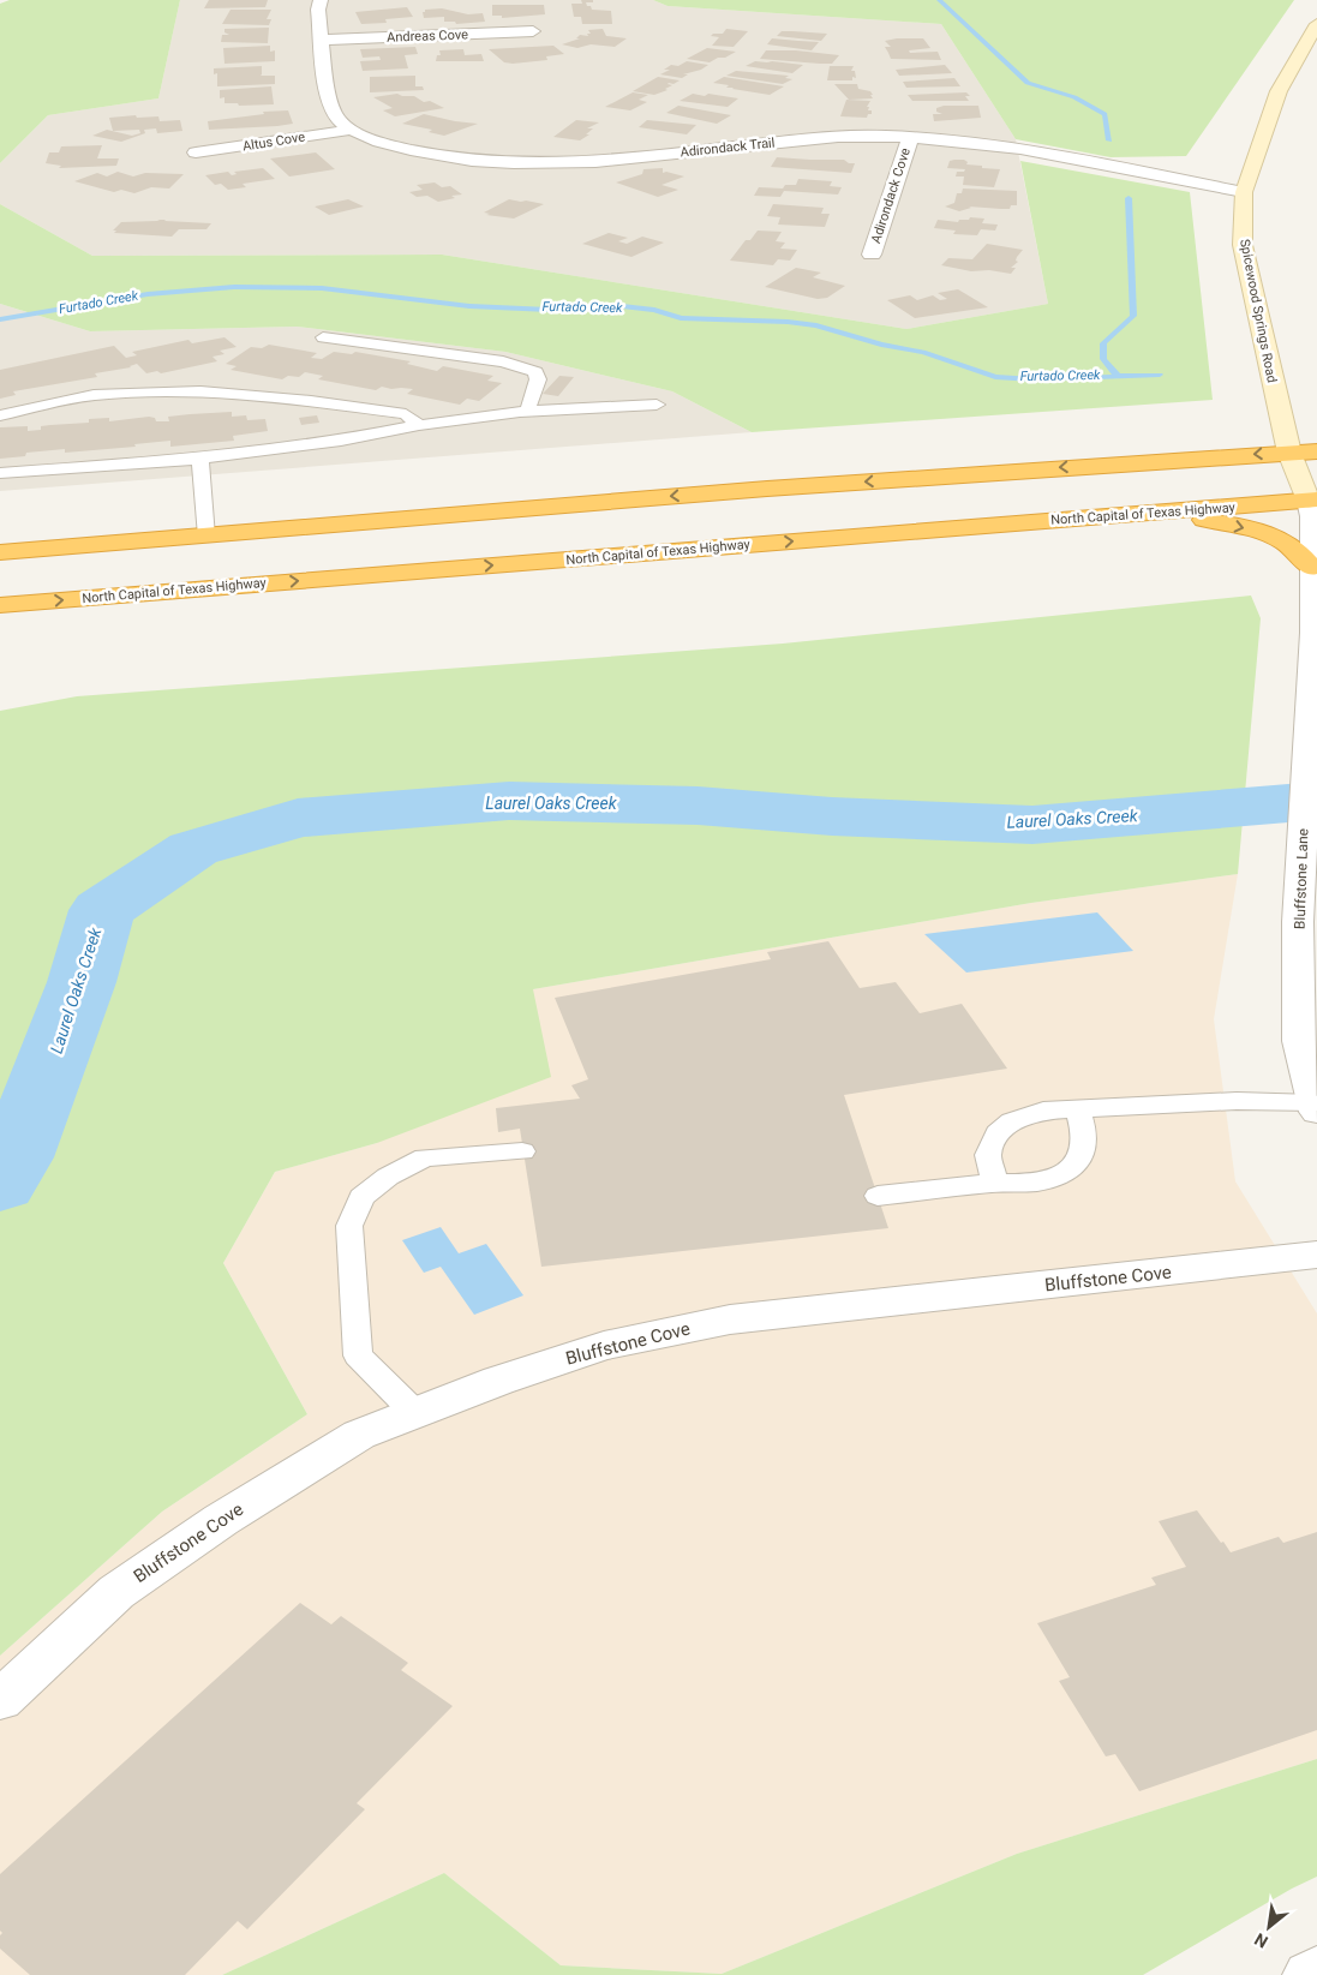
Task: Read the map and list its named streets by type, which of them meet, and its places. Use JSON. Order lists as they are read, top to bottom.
{
  "streets": {
    "highway": ["North Capital of Texas Highway"],
    "main road": ["Spicewood Springs Road"],
    "street": [
      "Andreas Cove",
      "Altus Cove",
      "Adirondack Trail",
      "Adirondack Cove",
      "Bluffstone Lane",
      "Bluffstone Cove"
    ]
  },
  "crossings": [
    ["Andreas Cove", "Adirondack Trail"],
    ["Altus Cove", "Adirondack Trail"],
    ["Adirondack Trail", "Adirondack Cove"],
    ["Adirondack Trail", "Spicewood Springs Road"],
    ["Spicewood Springs Road", "North Capital of Texas Highway"],
    ["Spicewood Springs Road", "Bluffstone Lane"],
    ["North Capital of Texas Highway", "Bluffstone Lane"]
  ],
  "water": ["Furtado Creek", "Laurel Oaks Creek"],
  "north": "bottom left"
}
